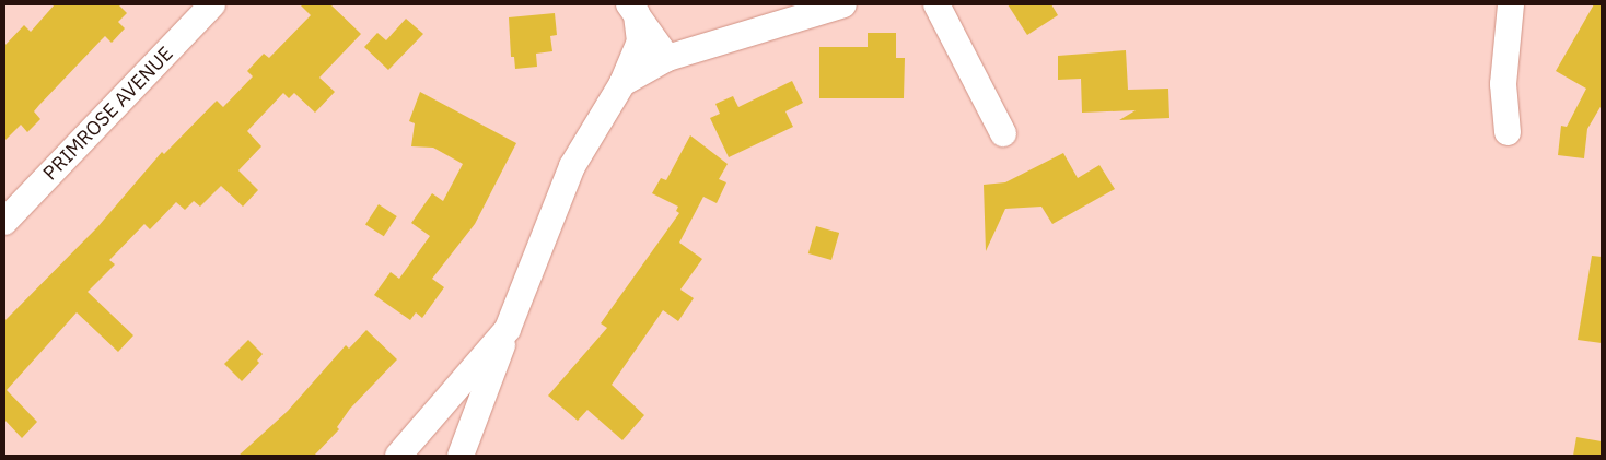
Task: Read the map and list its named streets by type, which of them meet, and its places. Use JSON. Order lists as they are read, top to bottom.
{
  "streets": {
    "street": ["PRIMROSE AVENUE"]
  }
}
